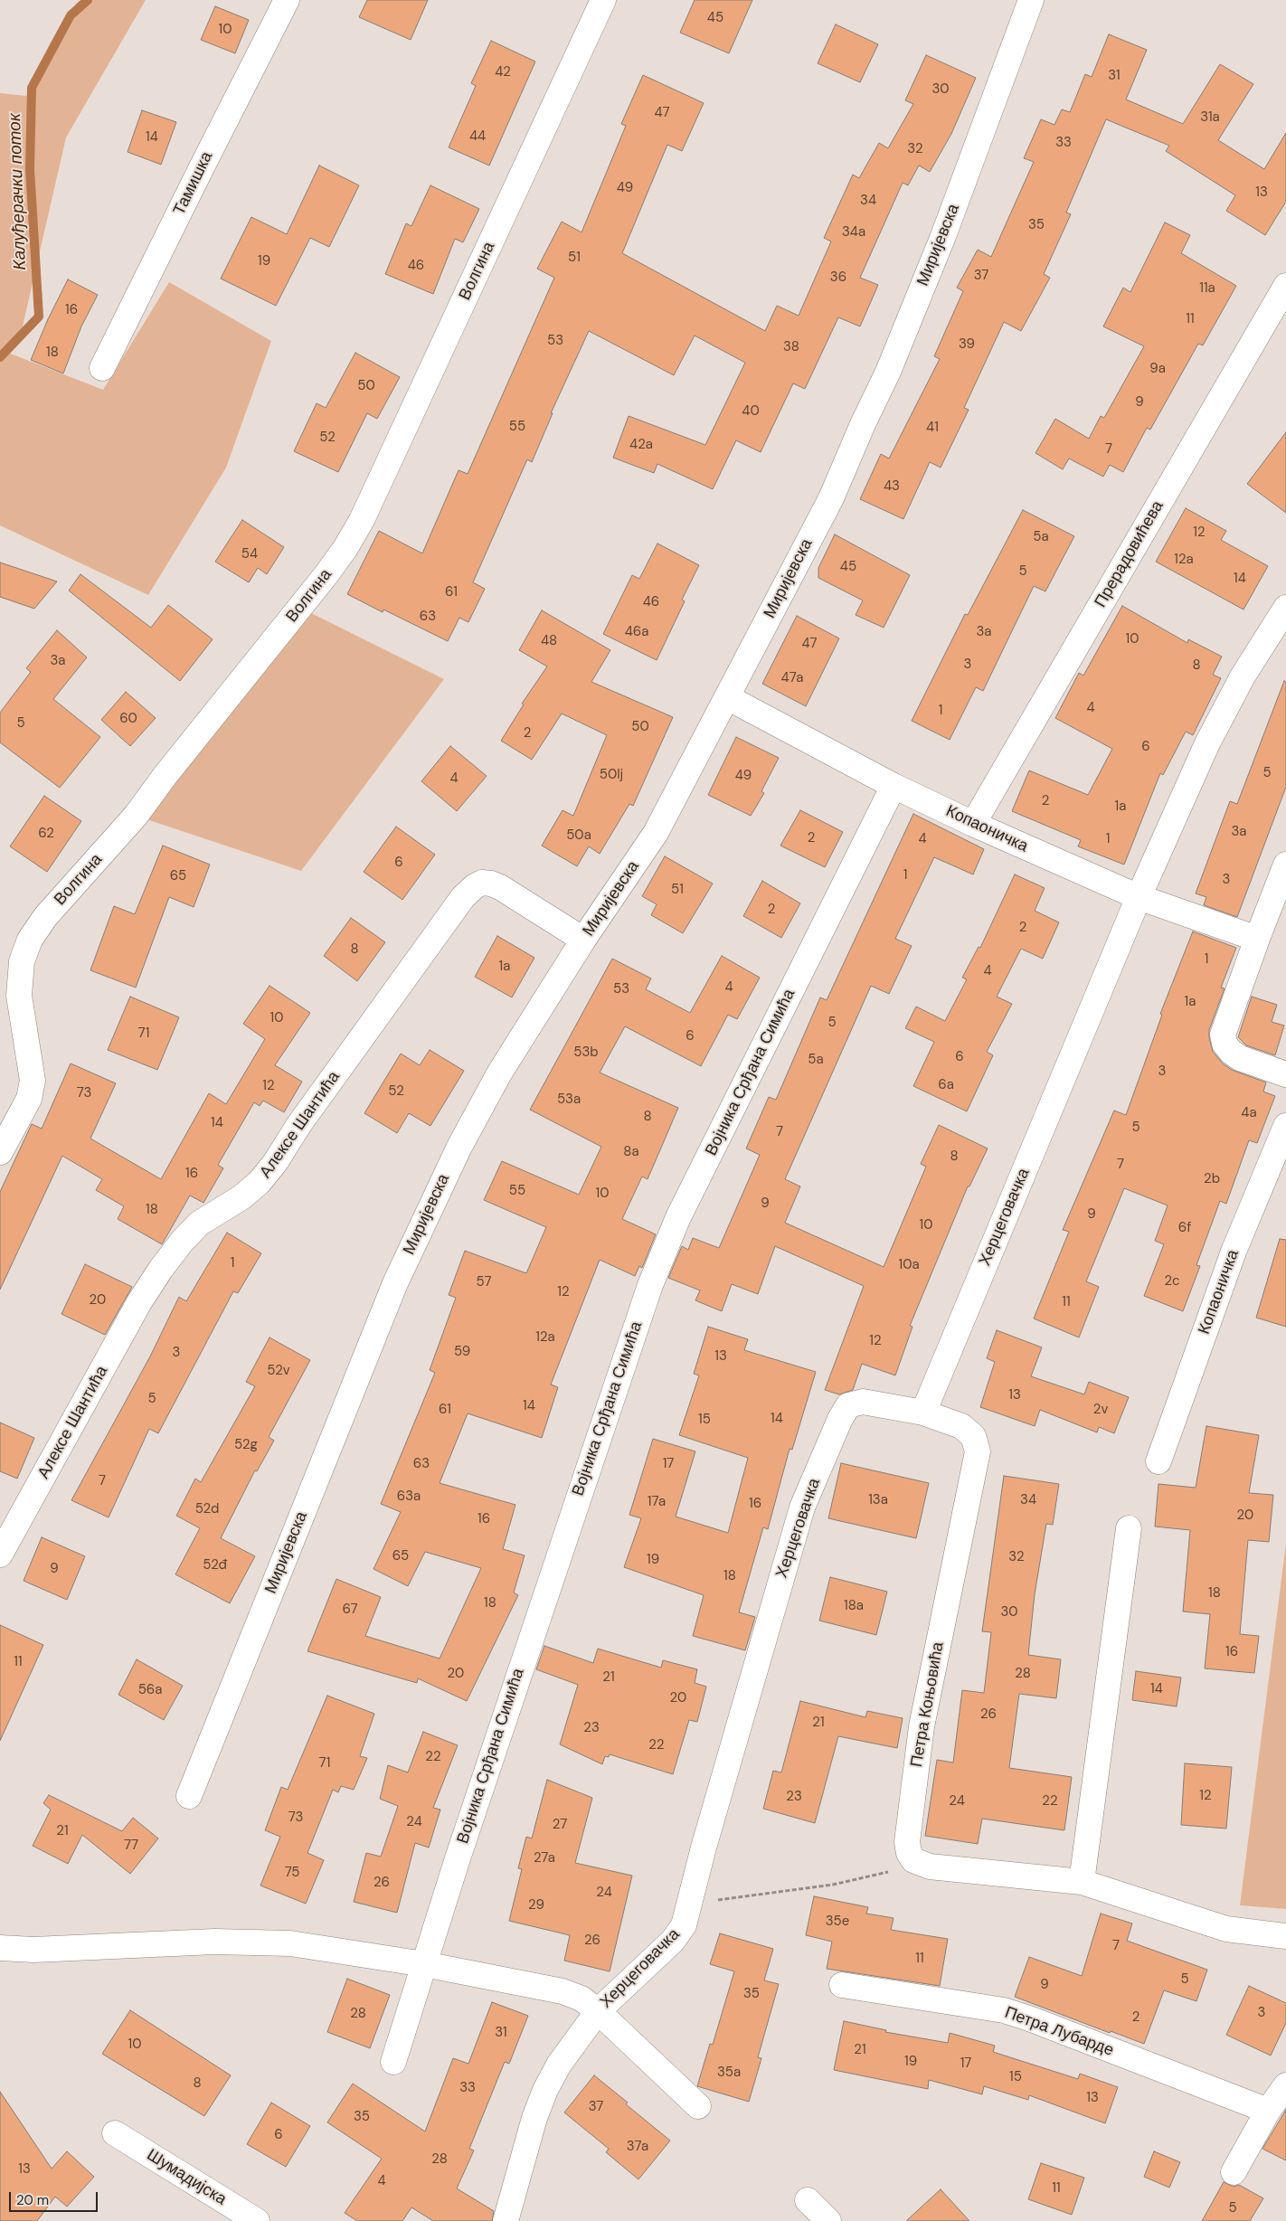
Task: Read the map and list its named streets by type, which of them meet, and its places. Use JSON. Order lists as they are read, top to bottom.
{
  "streets": {
    "street": [
      "Тамишка",
      "Миријевска",
      "Волгина",
      "Прерадовићева",
      "Копаоничка",
      "Војника Срђана Симића",
      "Алексе Шантића",
      "Херцеговачка",
      "Петра Коњовића",
      "Петра Лубарде",
      "Шумадијска"
    ]
  },
  "crossings": [
    ["Миријевска", "Копаоничка"],
    ["Миријевска", "Алексе Шантића"],
    ["Прерадовићева", "Копаоничка"],
    ["Копаоничка", "Војника Срђана Симића"],
    ["Копаоничка", "Херцеговачка"],
    ["Херцеговачка", "Петра Коњовића"]
  ],
  "water": ["Калуђерачки поток"],
  "house_numbers": [
    "45",
    "10",
    "42",
    "31",
    "30",
    "47",
    "31a",
    "44",
    "14",
    "33",
    "32",
    "49",
    "13",
    "34",
    "35",
    "34a",
    "51",
    "19",
    "46",
    "37",
    "36",
    "11a",
    "16",
    "11",
    "53",
    "39",
    "38",
    "18",
    "9a",
    "50",
    "9",
    "40",
    "55",
    "41",
    "52",
    "42a",
    "7",
    "43",
    "12",
    "5a",
    "54",
    "12a",
    "45",
    "5",
    "14",
    "61",
    "46",
    "63",
    "46a",
    "3a",
    "10",
    "48",
    "47",
    "3a",
    "3",
    "8",
    "47a",
    "4",
    "1",
    "60",
    "5",
    "50",
    "2",
    "6",
    "5",
    "50lj",
    "49",
    "4",
    "2",
    "1a",
    "3a",
    "62",
    "50a",
    "2",
    "4",
    "1",
    "6",
    "1",
    "65",
    "3",
    "51",
    "2",
    "2",
    "8",
    "1",
    "1a",
    "4",
    "4",
    "53",
    "1a",
    "10",
    "5",
    "71",
    "6",
    "53b",
    "6",
    "5a",
    "3",
    "6a",
    "12",
    "52",
    "73",
    "53a",
    "4a",
    "8",
    "14",
    "5",
    "7",
    "8a",
    "8",
    "7",
    "16",
    "2b",
    "55",
    "10",
    "9",
    "18",
    "9",
    "10",
    "6f",
    "1",
    "10a",
    "2c",
    "57",
    "12",
    "20",
    "11",
    "12a",
    "12",
    "59",
    "3",
    "13",
    "52v",
    "13",
    "5",
    "14",
    "61",
    "2v",
    "14",
    "15",
    "52g",
    "63",
    "17",
    "7",
    "63a",
    "13a",
    "34",
    "17a",
    "16",
    "52d",
    "20",
    "16",
    "65",
    "32",
    "19",
    "52đ",
    "9",
    "18",
    "18",
    "18",
    "18a",
    "67",
    "30",
    "16",
    "11",
    "20",
    "28",
    "21",
    "14",
    "56a",
    "20",
    "26",
    "21",
    "23",
    "22",
    "22",
    "71",
    "12",
    "23",
    "24",
    "22",
    "73",
    "24",
    "27",
    "21",
    "77",
    "27a",
    "75",
    "26",
    "24",
    "29",
    "35e",
    "26",
    "7",
    "11",
    "5",
    "9",
    "35",
    "3",
    "28",
    "2",
    "31",
    "10",
    "21",
    "19",
    "17",
    "35a",
    "15",
    "8",
    "33",
    "13",
    "37",
    "35",
    "6",
    "37a",
    "28",
    "13",
    "4",
    "11",
    "5"
  ],
  "scale_bar": "20 m"
}
